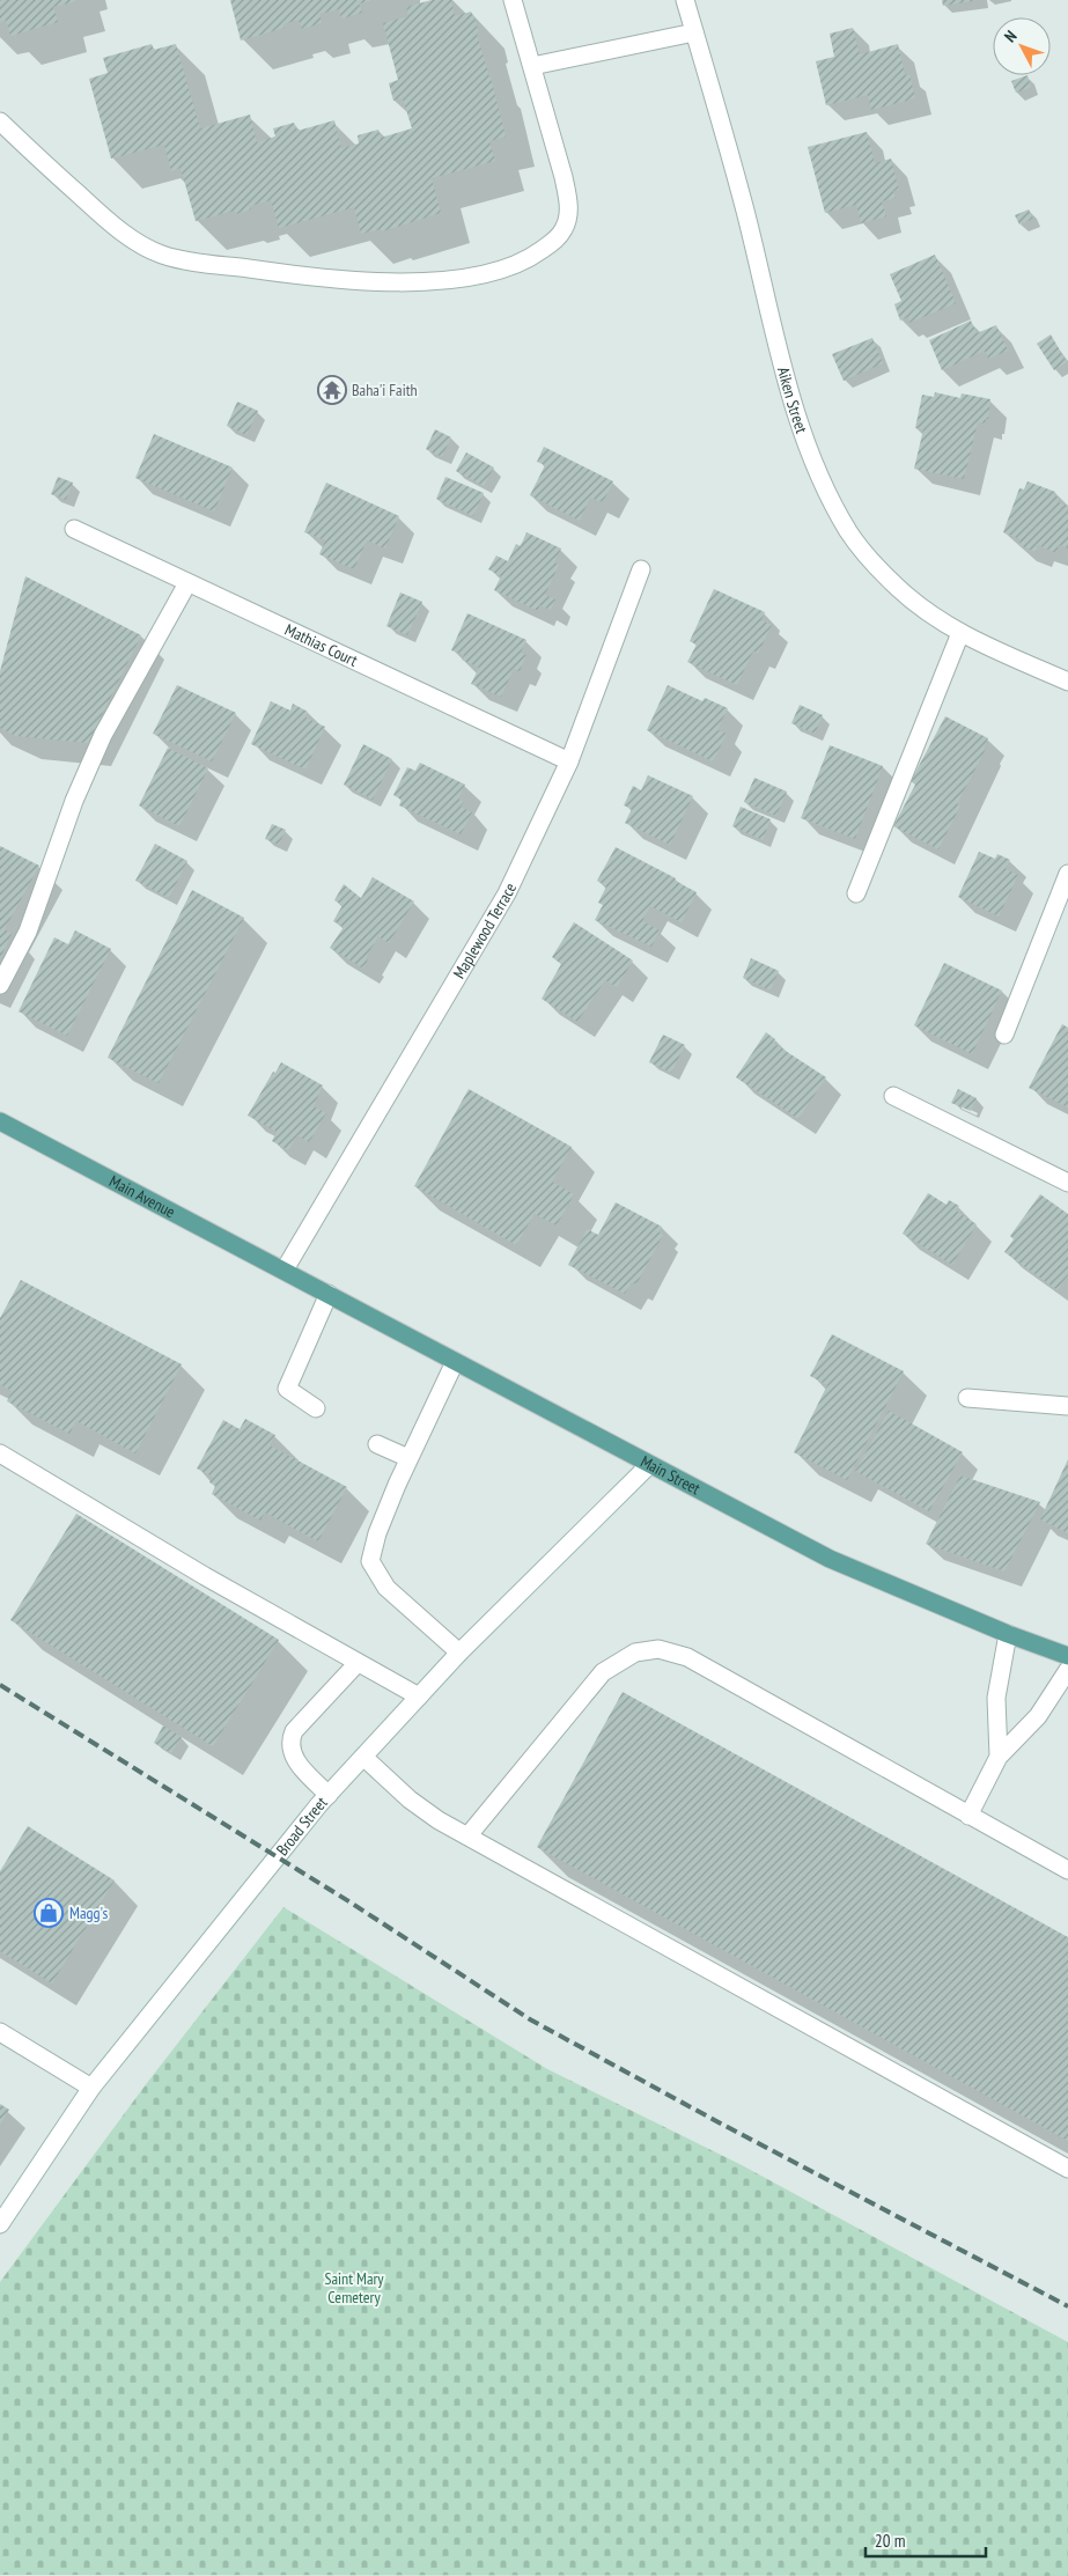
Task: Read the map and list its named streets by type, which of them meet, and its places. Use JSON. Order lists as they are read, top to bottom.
{
  "streets": {
    "main road": ["Main Avenue", "Main Street"],
    "street": [
      "Aiken Street",
      "Mathias Court",
      "Maplewood Terrace",
      "Broad Street"
    ]
  },
  "crossings": [
    ["Mathias Court", "Maplewood Terrace"],
    ["Maplewood Terrace", "Main Avenue"],
    ["Maplewood Terrace", "Main Street"],
    ["Main Avenue", "Main Street"],
    ["Main Street", "Broad Street"]
  ],
  "parks": ["Saint Mary Cemetery"],
  "places": {
    "temple": ["Baha'i Faith"],
    "shop": ["Magg's"]
  },
  "scale_bar": "20 m",
  "north": "top left"
}
